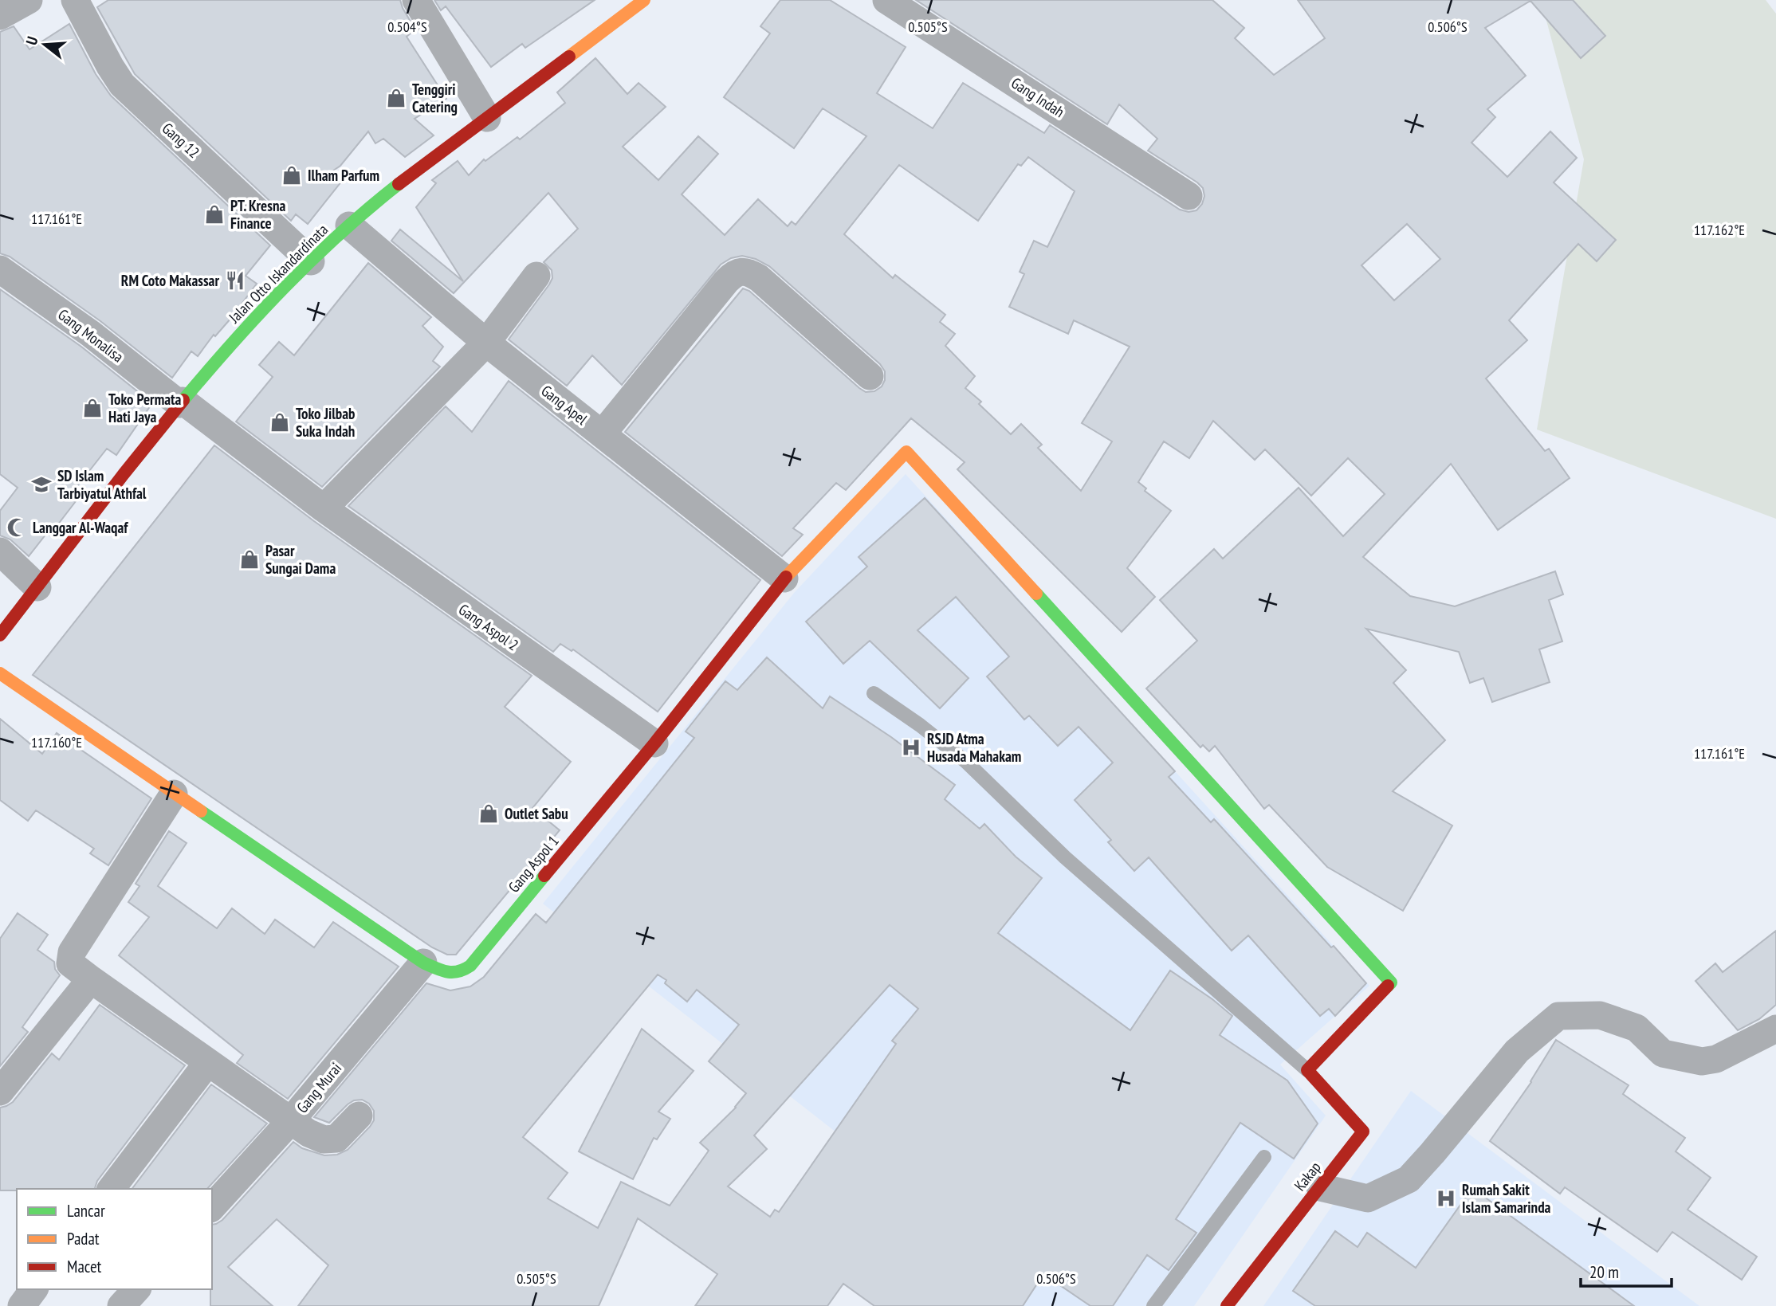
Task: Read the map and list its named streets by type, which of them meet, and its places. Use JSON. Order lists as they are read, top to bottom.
{
  "streets": {
    "street": [
      "Gang Indah",
      "Gang 12",
      "Jalan Otto Iskandardinata",
      "Gang Monalisa",
      "Gang Apel",
      "Gang Aspol 2",
      "Gang Aspol 1",
      "Gang Murai",
      "Kakap"
    ]
  },
  "crossings": [
    ["Gang 12", "Jalan Otto Iskandardinata"],
    ["Jalan Otto Iskandardinata", "Gang Monalisa"],
    ["Jalan Otto Iskandardinata", "Gang Apel"],
    ["Jalan Otto Iskandardinata", "Gang Aspol 2"],
    ["Gang Monalisa", "Gang Aspol 2"],
    ["Gang Aspol 2", "Gang Aspol 1"],
    ["Gang Aspol 1", "Gang Murai"]
  ],
  "places": {
    "shop": [
      "Tenggiri Catering",
      "Ilham Parfum",
      "PT. Kresna Finance",
      "Toko Permata Hati Jaya",
      "Toko Jilbab Suka Indah",
      "Pasar Sungai Dama",
      "Outlet Sabu"
    ],
    "restaurant": ["RM Coto Makassar"],
    "school or university": ["SD Islam Tarbiyatul Athfal"],
    "mosque": ["Langgar Al-Waqaf"],
    "hospital": ["RSJD Atma Husada Mahakam", "Rumah Sakit Islam Samarinda"]
  },
  "legend": ["Lancar", "Padat", "Macet"],
  "scale_bar": "20 m",
  "north": "left",
  "coordinates": [
    "0.504°S",
    "0.505°S",
    "0.506°S",
    "117.161°E",
    "117.162°E",
    "117.160°E"
  ]
}
